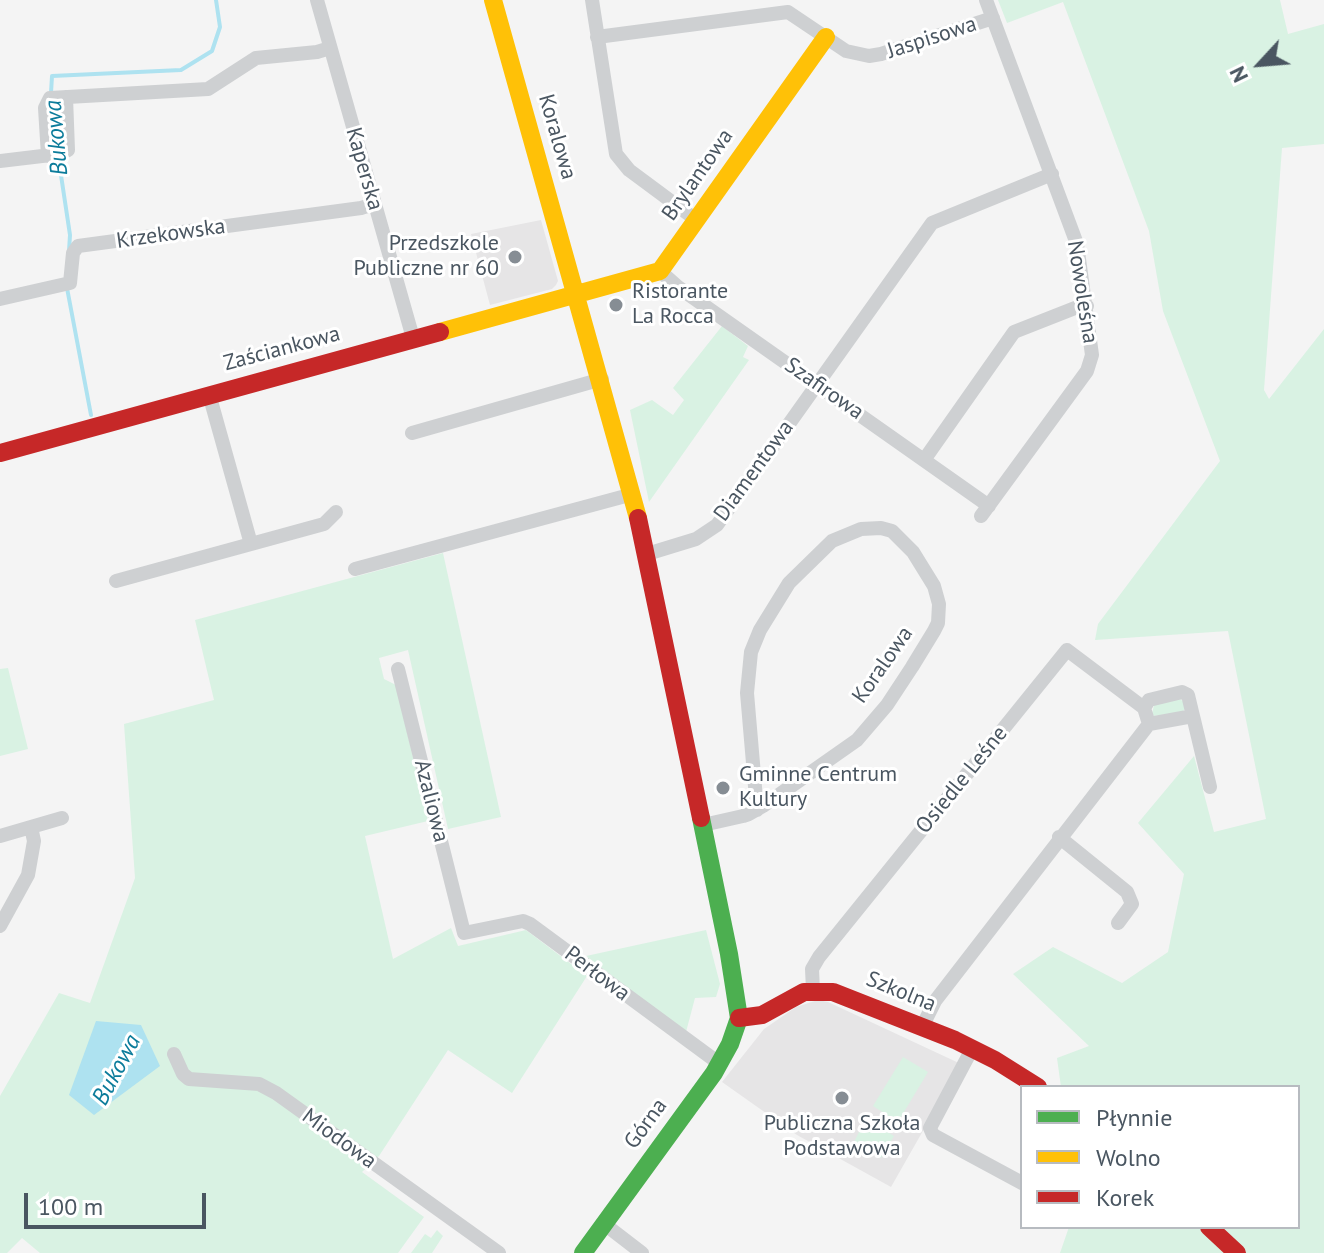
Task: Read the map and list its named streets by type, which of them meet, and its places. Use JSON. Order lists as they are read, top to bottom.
{
  "streets": {
    "street": [
      "Jaspisowa",
      "Koralowa",
      "Kaperska",
      "Brylantowa",
      "Krzekowska",
      "Nowoleśna",
      "Zaściankowa",
      "Szafirowa",
      "Diamentowa",
      "Osiedle Leśne",
      "Azaliowa",
      "Perłowa",
      "Szkolna",
      "Górna",
      "Miodowa"
    ]
  },
  "crossings": [
    ["Jaspisowa", "Brylantowa"],
    ["Jaspisowa", "Nowoleśna"],
    ["Koralowa", "Zaściankowa"],
    ["Koralowa", "Diamentowa"],
    ["Koralowa", "Górna"],
    ["Kaperska", "Krzekowska"],
    ["Kaperska", "Zaściankowa"],
    ["Brylantowa", "Szafirowa"],
    ["Nowoleśna", "Szafirowa"],
    ["Nowoleśna", "Diamentowa"],
    ["Szafirowa", "Diamentowa"],
    ["Osiedle Leśne", "Szkolna"],
    ["Azaliowa", "Perłowa"],
    ["Perłowa", "Górna"]
  ],
  "water": ["Bukowa"],
  "places": [
    "Przedszkole Publiczne nr 60",
    "Ristorante La Rocca",
    "Gminne Centrum Kultury",
    "Publiczna Szkoła Podstawowa"
  ],
  "legend": ["Płynnie", "Wolno", "Korek"],
  "scale_bar": "100 m",
  "north": "bottom left"
}
